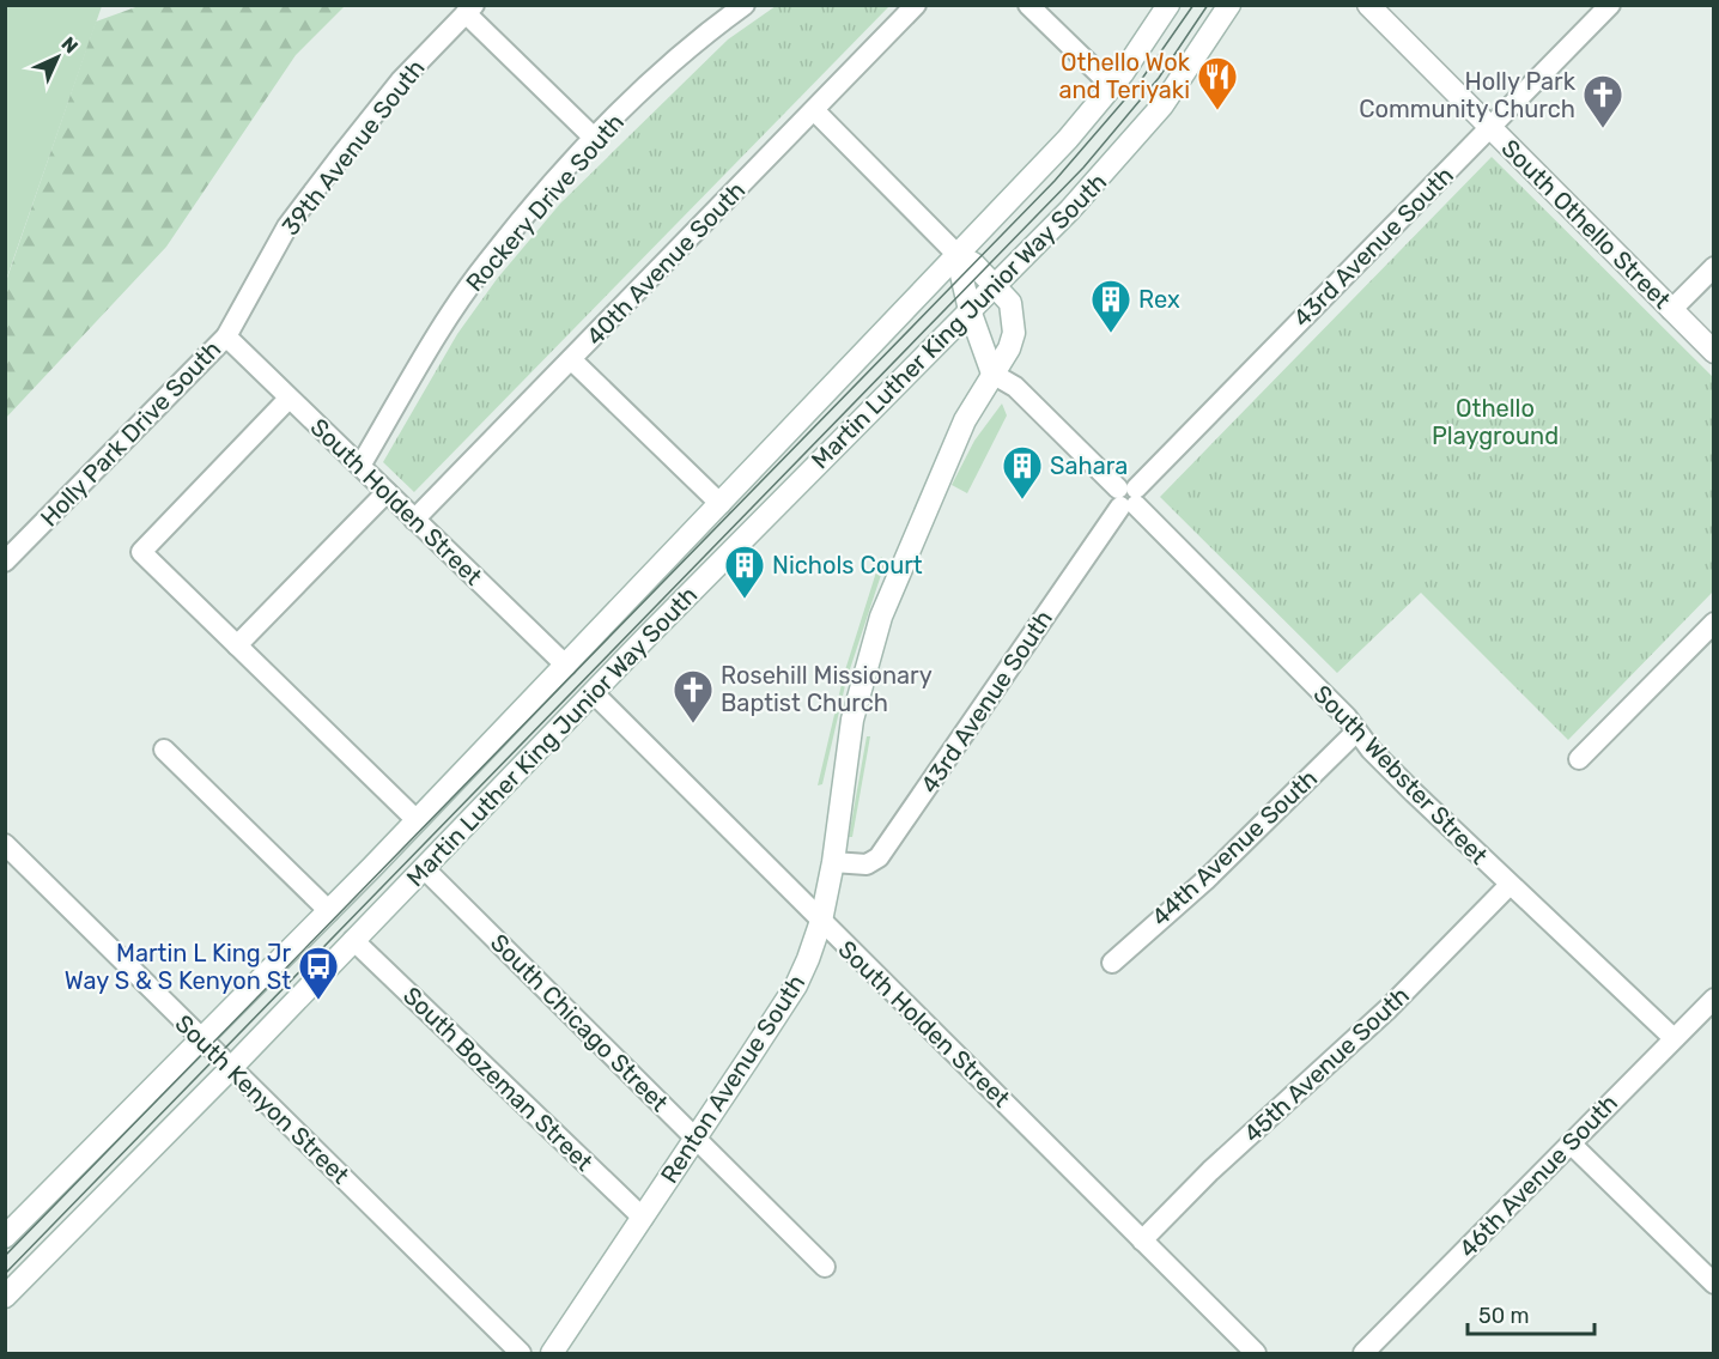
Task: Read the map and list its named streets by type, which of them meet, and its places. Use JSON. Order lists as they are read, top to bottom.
{
  "streets": {
    "main road": ["South Othello Street", "Martin Luther King Junior Way South", "Renton Avenue South"],
    "street": [
      "39th Avenue South",
      "Rockery Drive South",
      "43rd Avenue South",
      "40th Avenue South",
      "Holly Park Drive South",
      "South Holden Street",
      "South Webster Street",
      "44th Avenue South",
      "South Chicago Street",
      "45th Avenue South",
      "South Bozeman Street",
      "South Kenyon Street",
      "46th Avenue South"
    ]
  },
  "crossings": [
    ["39th Avenue South", "Holly Park Drive South"],
    ["39th Avenue South", "South Holden Street"],
    ["Rockery Drive South", "South Holden Street"],
    ["South Othello Street", "43rd Avenue South"],
    ["43rd Avenue South", "South Webster Street"],
    ["43rd Avenue South", "Renton Avenue South"],
    ["40th Avenue South", "South Holden Street"],
    ["Martin Luther King Junior Way South", "South Holden Street"],
    ["Martin Luther King Junior Way South", "South Chicago Street"],
    ["Martin Luther King Junior Way South", "South Bozeman Street"],
    ["Martin Luther King Junior Way South", "Renton Avenue South"],
    ["Martin Luther King Junior Way South", "South Kenyon Street"],
    ["Holly Park Drive South", "South Holden Street"],
    ["South Holden Street", "45th Avenue South"],
    ["South Holden Street", "Renton Avenue South"],
    ["South Webster Street", "44th Avenue South"],
    ["South Webster Street", "45th Avenue South"],
    ["South Webster Street", "Renton Avenue South"],
    ["South Webster Street", "46th Avenue South"],
    ["South Chicago Street", "Renton Avenue South"],
    ["South Bozeman Street", "Renton Avenue South"]
  ],
  "parks": ["Othello Playground"],
  "places": {
    "restaurant": ["Othello Wok and Teriyaki"],
    "church": ["Holly Park Community Church", "Rosehill Missionary Baptist Church"],
    "building": ["Rex", "Sahara", "Nichols Court"],
    "bus stop": ["Martin L King Jr Way S & S Kenyon St"]
  },
  "scale_bar": "50 m",
  "north": "top right"
}
